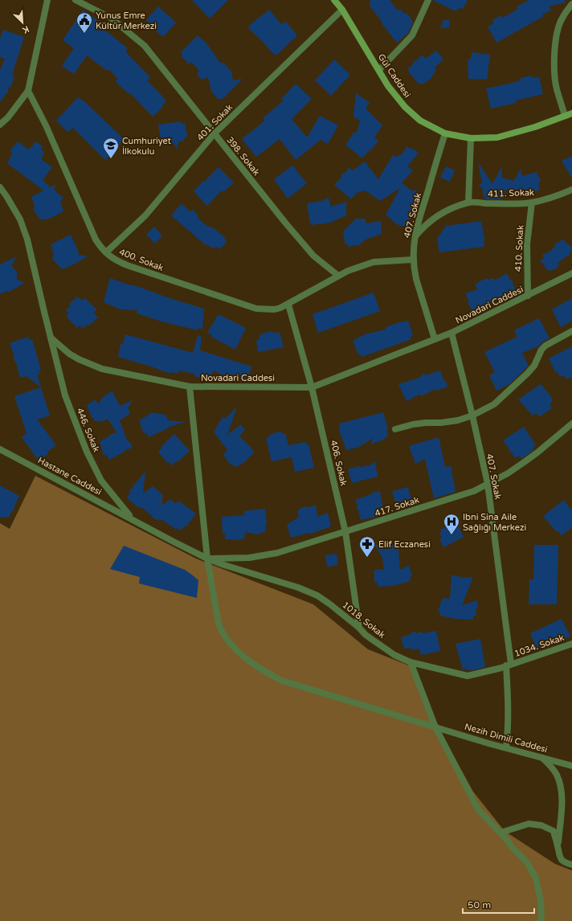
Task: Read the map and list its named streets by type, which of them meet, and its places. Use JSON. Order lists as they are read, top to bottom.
{
  "streets": {
    "main road": ["Gül Caddesi"],
    "street": [
      "401. Sokak",
      "398. Sokak",
      "411. Sokak",
      "407. Sokak",
      "410. Sokak",
      "400. Sokak",
      "Novadari Caddesi",
      "446. Sokak",
      "406. Sokak",
      "Hastane Caddesi",
      "417. Sokak",
      "1018. Sokak",
      "1034. Sokak",
      "Nezih Dimili Caddesi"
    ]
  },
  "crossings": [
    ["Gül Caddesi", "401. Sokak"],
    ["Gül Caddesi", "407. Sokak"],
    ["401. Sokak", "398. Sokak"],
    ["401. Sokak", "400. Sokak"],
    ["398. Sokak", "400. Sokak"],
    ["411. Sokak", "407. Sokak"],
    ["411. Sokak", "410. Sokak"],
    ["407. Sokak", "Novadari Caddesi"],
    ["407. Sokak", "417. Sokak"],
    ["407. Sokak", "1018. Sokak"],
    ["407. Sokak", "1034. Sokak"],
    ["407. Sokak", "Nezih Dimili Caddesi"],
    ["410. Sokak", "Novadari Caddesi"],
    ["400. Sokak", "406. Sokak"],
    ["Novadari Caddesi", "446. Sokak"],
    ["Novadari Caddesi", "406. Sokak"],
    ["Novadari Caddesi", "Nezih Dimili Caddesi"],
    ["446. Sokak", "Hastane Caddesi"],
    ["406. Sokak", "417. Sokak"],
    ["406. Sokak", "1018. Sokak"],
    ["Hastane Caddesi", "417. Sokak"],
    ["Hastane Caddesi", "1018. Sokak"],
    ["Hastane Caddesi", "Nezih Dimili Caddesi"],
    ["417. Sokak", "1018. Sokak"],
    ["417. Sokak", "Nezih Dimili Caddesi"],
    ["1018. Sokak", "1034. Sokak"],
    ["1018. Sokak", "Nezih Dimili Caddesi"]
  ],
  "places": {
    "public building": ["Yunus Emre Kültür Merkezi"],
    "school or university": ["Cumhuriyet İlkokulu"],
    "hospital": ["Ibni Sina Aile Sağlığı Merkezi"],
    "pharmacy": ["Elif Eczanesi"]
  },
  "scale_bar": "50 m",
  "north": "bottom right"
}
